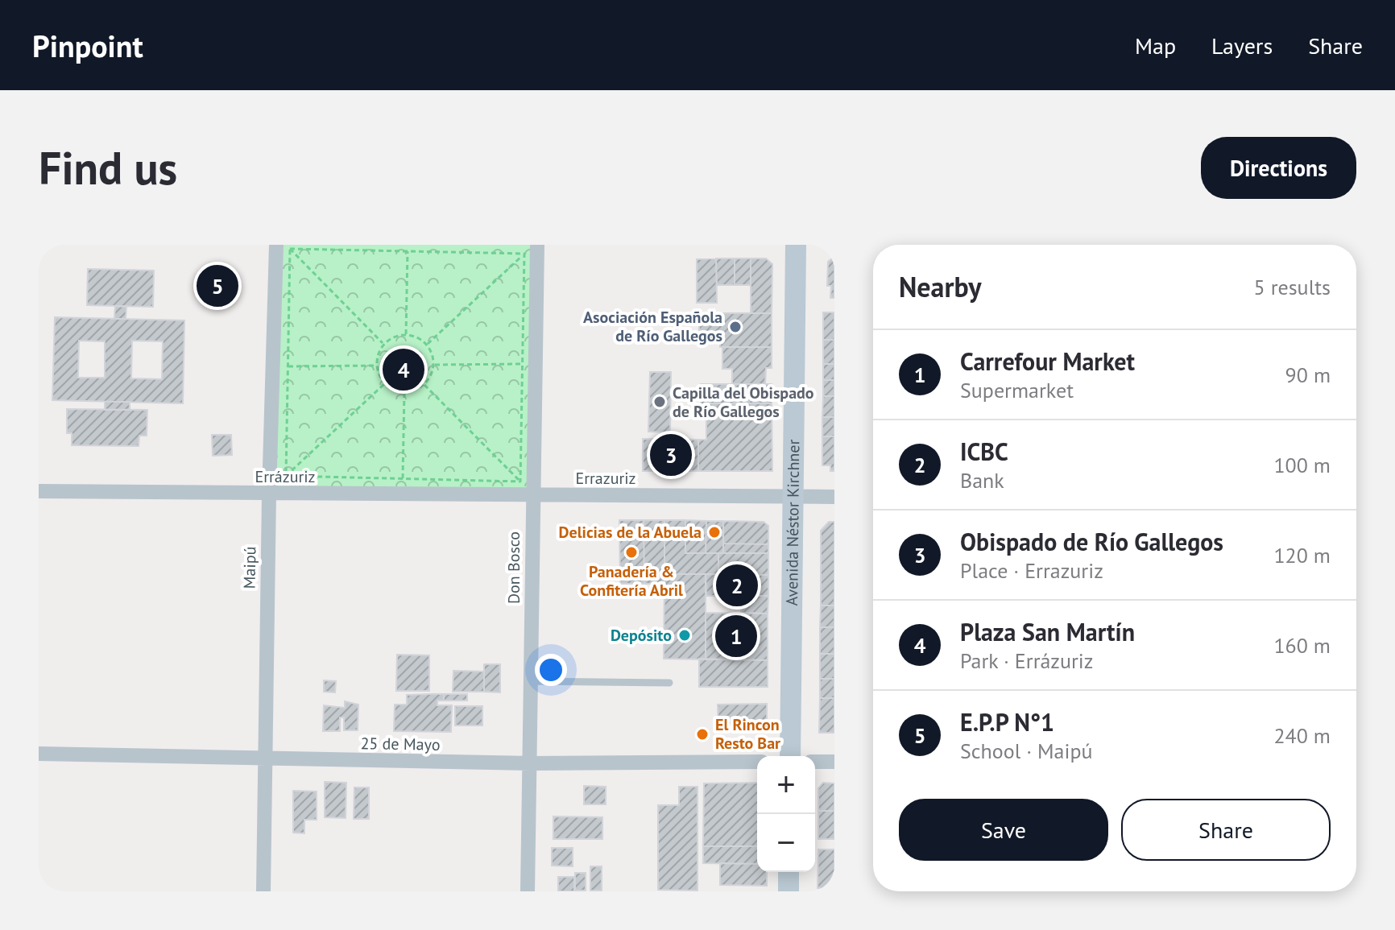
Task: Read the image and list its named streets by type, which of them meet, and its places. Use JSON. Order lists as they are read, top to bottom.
{
  "streets": {
    "main road": ["Avenida Néstor Kirchner"],
    "street": [
      "Errázuriz",
      "Errazuriz",
      "Maipú",
      "Don Bosco",
      "25 de Mayo"
    ]
  },
  "crossings": [
    ["Errázuriz", "Errazuriz"],
    ["Errázuriz", "Maipú"],
    ["Errázuriz", "Don Bosco"],
    ["Errazuriz", "Avenida Néstor Kirchner"],
    ["Errazuriz", "Don Bosco"],
    ["Maipú", "25 de Mayo"],
    ["Don Bosco", "25 de Mayo"]
  ],
  "places": [
    "Asociación Española de Río Gallegos",
    "Capilla del Obispado de Río Gallegos",
    "Delicias de la Abuela",
    "Panadería & Confitería Abril",
    "Depósito",
    "El Rincon Resto Bar"
  ],
  "page": {
    "header": "Pinpoint",
    "nav": ["Map", "Layers", "Share"],
    "buttons": [
      "Directions",
      ["Save", "Share"]
    ],
    "title": "Find us",
    "heading": ["Nearby", "5 results"],
    "pins": [
      "5",
      "4",
      "3",
      "2",
      "1"
    ],
    "list": [
      {
        "mark": "1",
        "name": "Carrefour Market",
        "note": "Supermarket",
        "value": "90 m"
      },
      {
        "mark": "2",
        "name": "ICBC",
        "note": "Bank",
        "value": "100 m"
      },
      {
        "mark": "3",
        "name": "Obispado de Río Gallegos",
        "note": "Place · Errazuriz",
        "value": "120 m"
      },
      {
        "mark": "4",
        "name": "Plaza San Martín",
        "note": "Park · Errázuriz",
        "value": "160 m"
      },
      {
        "mark": "5",
        "name": "E.P.P N°1",
        "note": "School · Maipú",
        "value": "240 m"
      }
    ],
    "map_buttons": ["+", "−"]
  }
}
